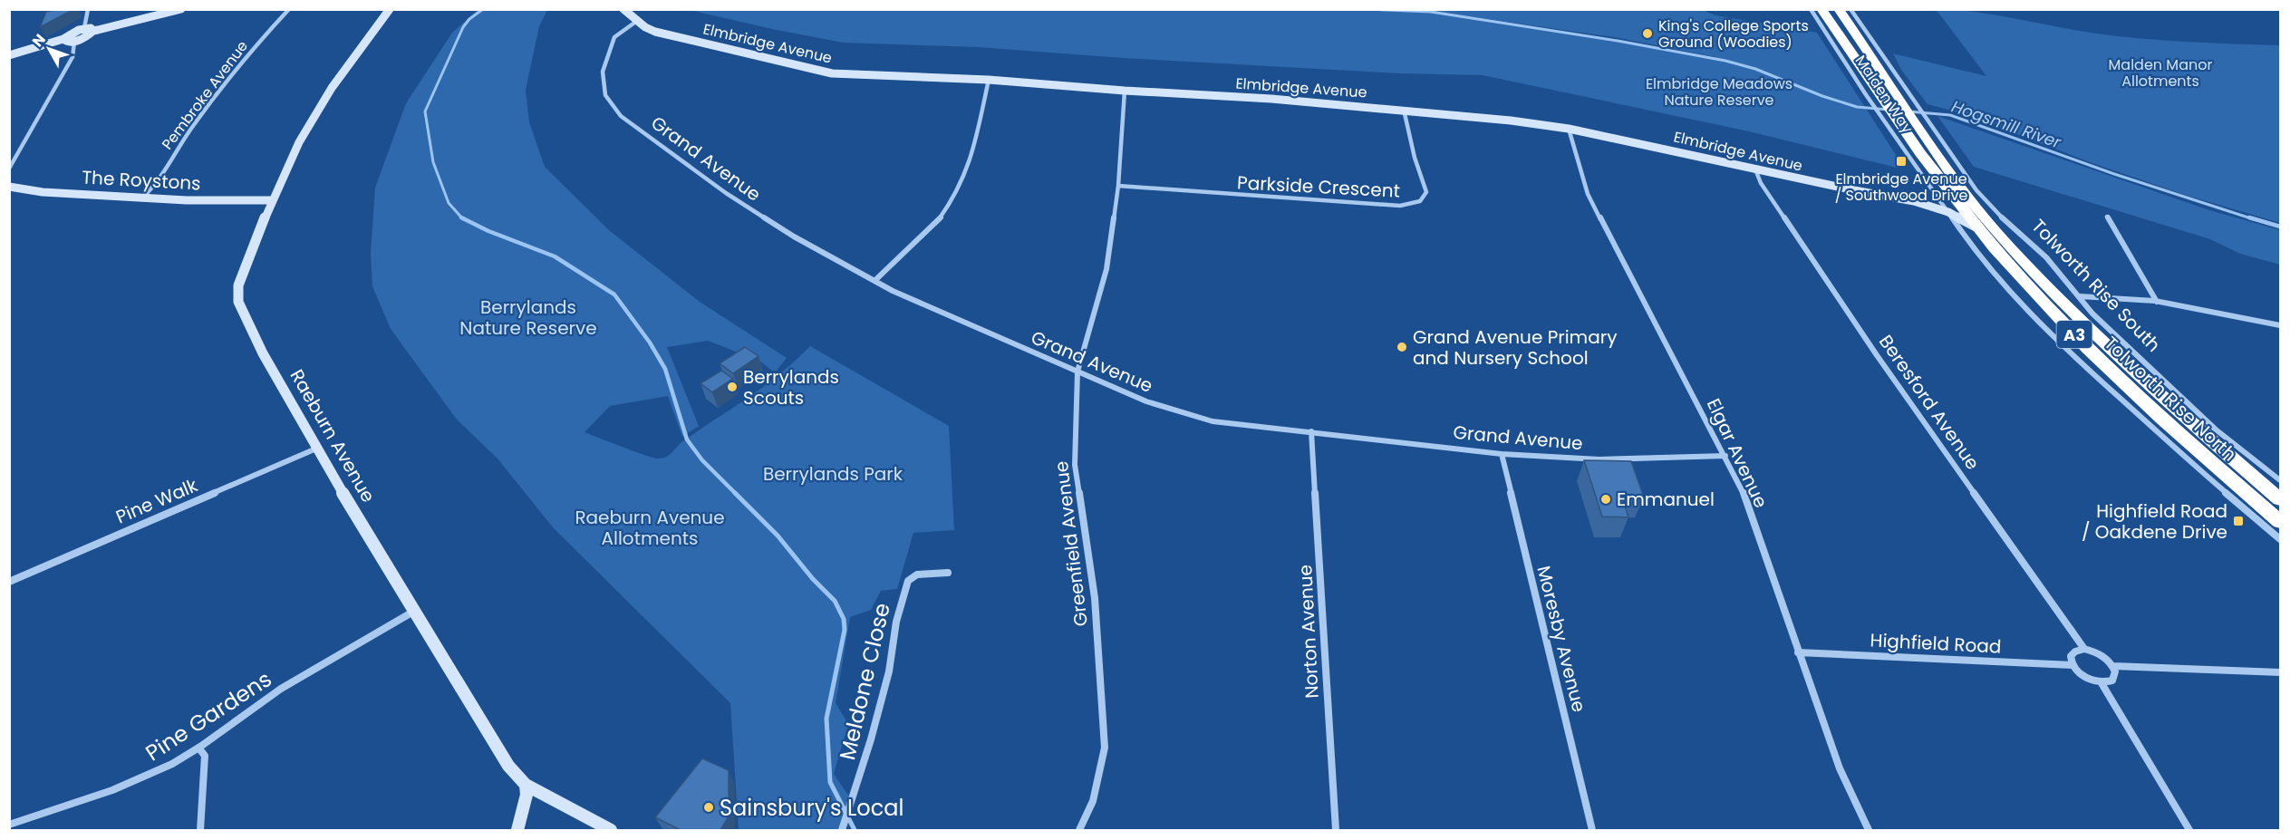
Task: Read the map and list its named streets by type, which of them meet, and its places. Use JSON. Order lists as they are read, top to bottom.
{
  "streets": {
    "highway": [
      "Malden Way",
      "Tolworth Rise South",
      "A3",
      "Tolworth Rise North"
    ],
    "street": [
      "Elmbridge Avenue",
      "Pembroke Avenue",
      "Grand Avenue",
      "The Roystons",
      "Parkside Crescent",
      "Beresford Avenue",
      "Raeburn Avenue",
      "Elgar Avenue",
      "Pine Walk",
      "Greenfield Avenue",
      "Norton Avenue",
      "Moresby Avenue",
      "Highfield Road",
      "Meldone Close",
      "Pine Gardens"
    ]
  },
  "crossings": [
    ["Elmbridge Avenue", "Malden Way"],
    ["Elmbridge Avenue", "Grand Avenue"],
    ["Elmbridge Avenue", "Parkside Crescent"],
    ["Elmbridge Avenue", "Tolworth Rise North"],
    ["Elmbridge Avenue", "Beresford Avenue"],
    ["Elmbridge Avenue", "Elgar Avenue"],
    ["Elmbridge Avenue", "Greenfield Avenue"],
    ["Malden Way", "Tolworth Rise South"],
    ["Malden Way", "Tolworth Rise North"],
    ["Pembroke Avenue", "The Roystons"],
    ["Grand Avenue", "Elgar Avenue"],
    ["Grand Avenue", "Greenfield Avenue"],
    ["Grand Avenue", "Norton Avenue"],
    ["Grand Avenue", "Moresby Avenue"],
    ["The Roystons", "Raeburn Avenue"],
    ["Parkside Crescent", "Greenfield Avenue"],
    ["Raeburn Avenue", "Pine Walk"],
    ["Raeburn Avenue", "Pine Gardens"],
    ["Elgar Avenue", "Highfield Road"]
  ],
  "water": ["Hogsmill River"],
  "parks": [
    "Malden Manor Allotments",
    "Elmbridge Meadows Nature Reserve",
    "Berrylands Nature Reserve",
    "Berrylands Park",
    "Raeburn Avenue Allotments"
  ],
  "places": {
    "other": [
      "King's College Sports Ground (Woodies)",
      "Grand Avenue Primary and Nursery School",
      "Berrylands Scouts",
      "Emmanuel",
      "Sainsbury's Local"
    ],
    "transit": ["Elmbridge Avenue / Southwood Drive", "Highfield Road / Oakdene Drive"]
  },
  "north": "top left"
}
